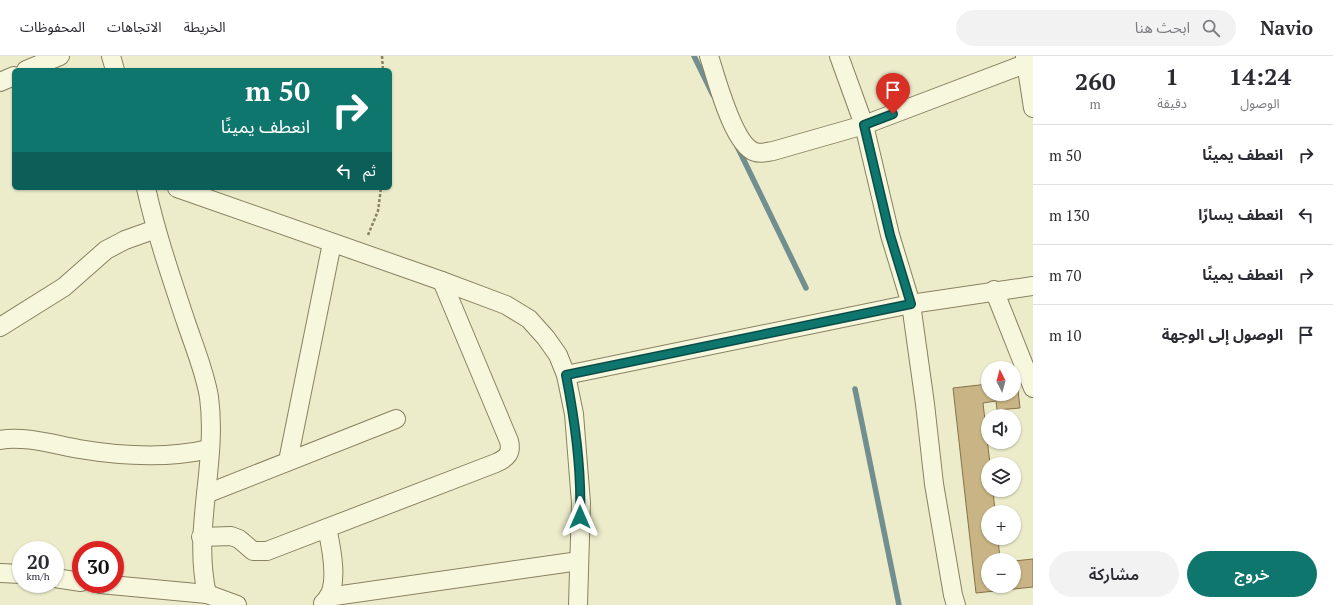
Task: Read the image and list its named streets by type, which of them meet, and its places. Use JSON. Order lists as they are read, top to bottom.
{
  "north": "top",
  "page": {
    "header": "Navio",
    "search": "ابحث هنا",
    "nav": ["الخريطة", "الاتجاهات", "المحفوظات"],
    "eta": [
      "14:24",
      "الوصول",
      "1",
      "دقيقة",
      "260",
      "m"
    ],
    "turn": ["50 m", "انعطف يمينًا"],
    "list": [
      {
        "name": "انعطف يمينًا",
        "value": "50 m"
      },
      {
        "name": "انعطف يسارًا",
        "value": "130 m"
      },
      {
        "name": "انعطف يمينًا",
        "value": "70 m"
      },
      {
        "name": "الوصول إلى الوجهة",
        "value": "10 m"
      }
    ],
    "then": "ثم",
    "map_buttons": ["+", "−"],
    "speed": "20 km/h",
    "limit": "30",
    "buttons": ["خروج", "مشاركة"]
  }
}
